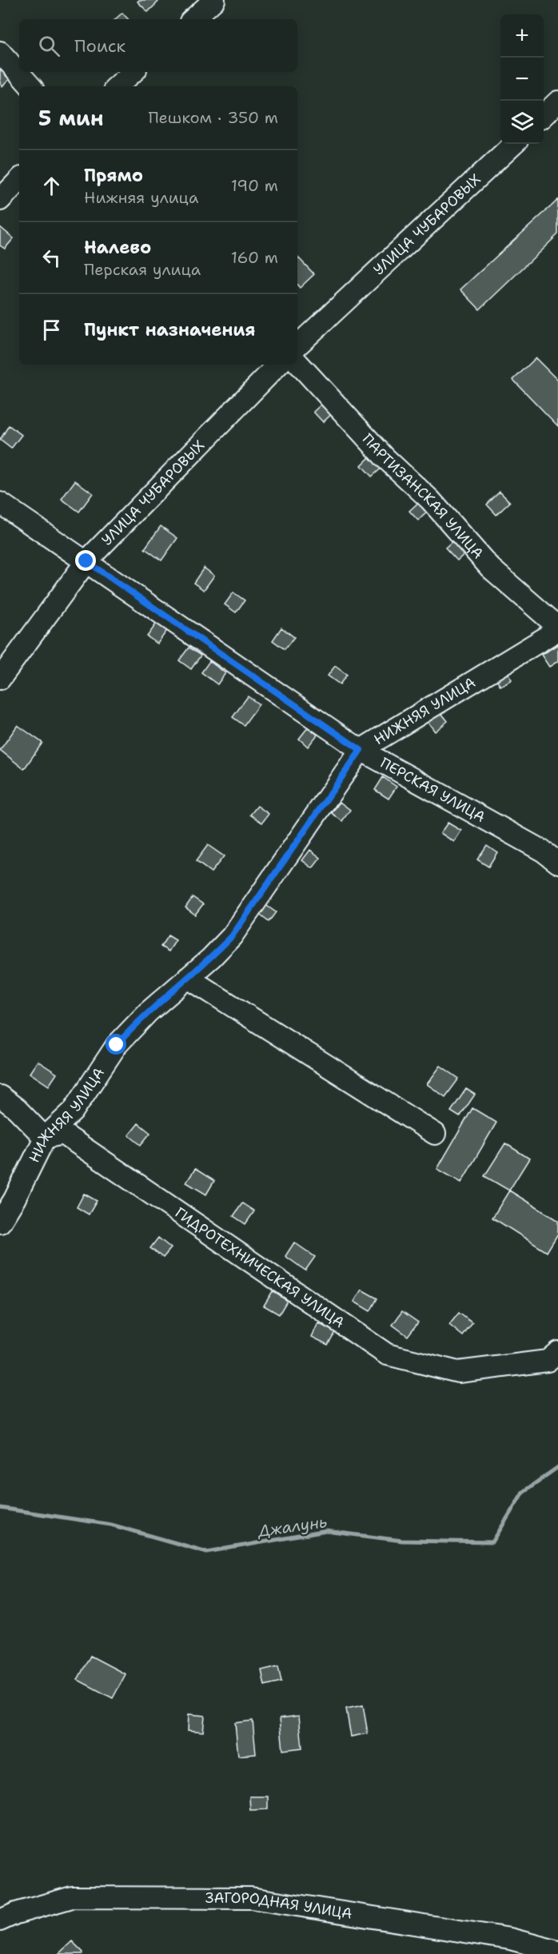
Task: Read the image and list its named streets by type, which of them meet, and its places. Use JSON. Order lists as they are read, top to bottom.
{
  "streets": {
    "street": [
      "УЛИЦА ЧУБАРОВЫХ",
      "ПАРТИЗАНСКАЯ УЛИЦА",
      "НИЖНЯЯ УЛИЦА",
      "ПЕРСКАЯ УЛИЦА",
      "ГИДРОТЕХНИЧЕСКАЯ УЛИЦА",
      "ЗАГОРОДНАЯ УЛИЦА"
    ]
  },
  "crossings": [
    ["УЛИЦА ЧУБАРОВЫХ", "ПЕРСКАЯ УЛИЦА"],
    ["ПАРТИЗАНСКАЯ УЛИЦА", "НИЖНЯЯ УЛИЦА"],
    ["НИЖНЯЯ УЛИЦА", "ПЕРСКАЯ УЛИЦА"],
    ["НИЖНЯЯ УЛИЦА", "ГИДРОТЕХНИЧЕСКАЯ УЛИЦА"]
  ],
  "water": ["Джалунь"],
  "page": {
    "map_buttons": ["+", "−"],
    "search": "Поиск",
    "heading": ["5 мин", "Пешком · 350 m"],
    "list": [
      ["Прямо", "Нижняя улица", "190 m"],
      ["Налево", "Перская улица", "160 m"],
      "Пункт назначения"
    ]
  }
}
